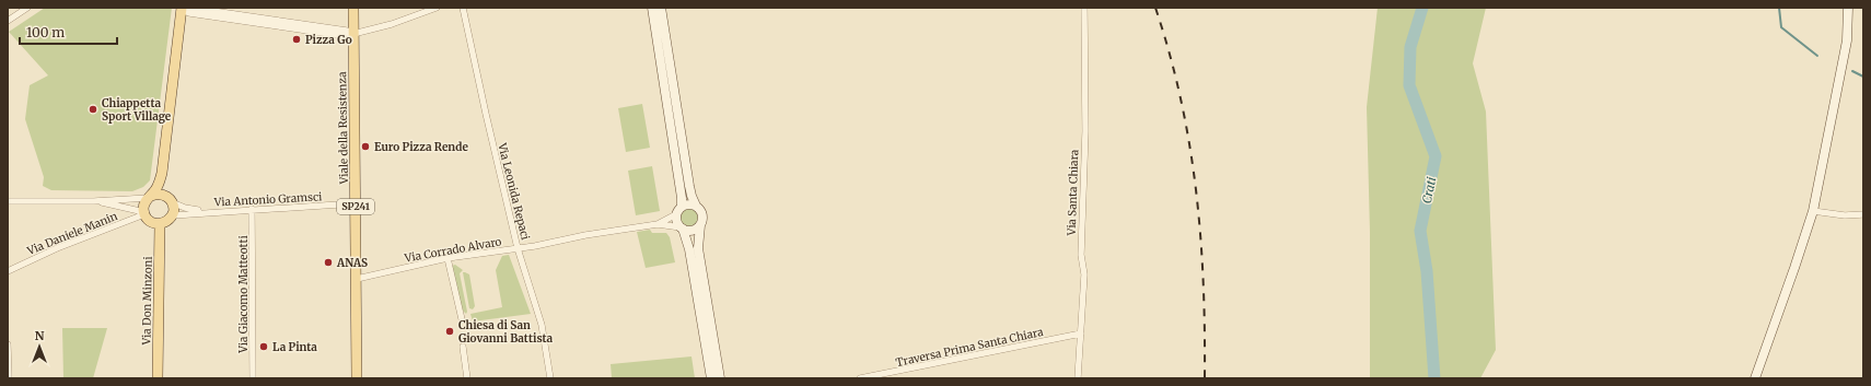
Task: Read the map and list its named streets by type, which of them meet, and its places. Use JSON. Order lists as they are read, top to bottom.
{
  "streets": {
    "main road": ["Viale della Resistenza", "SP241", "Via Don Minzoni"],
    "street": [
      "Via Leonida Repaci",
      "Via Santa Chiara",
      "Via Antonio Gramsci",
      "Via Daniele Manin",
      "Via Corrado Alvaro",
      "Via Giacomo Matteotti",
      "Traversa Prima Santa Chiara"
    ]
  },
  "crossings": [
    ["Viale della Resistenza", "Via Antonio Gramsci"],
    ["Viale della Resistenza", "SP241"],
    ["Viale della Resistenza", "Via Corrado Alvaro"],
    ["Via Leonida Repaci", "Via Corrado Alvaro"],
    ["Via Santa Chiara", "Traversa Prima Santa Chiara"],
    ["Via Antonio Gramsci", "Via Daniele Manin"],
    ["Via Antonio Gramsci", "Via Giacomo Matteotti"],
    ["Via Antonio Gramsci", "Via Don Minzoni"],
    ["Via Daniele Manin", "Via Don Minzoni"]
  ],
  "water": ["Crati"],
  "places": [
    "Pizza Go",
    "Chiappetta Sport Village",
    "Euro Pizza Rende",
    "ANAS",
    "Chiesa di San Giovanni Battista",
    "La Pinta"
  ],
  "scale_bar": "100 m",
  "north": "top"
}
